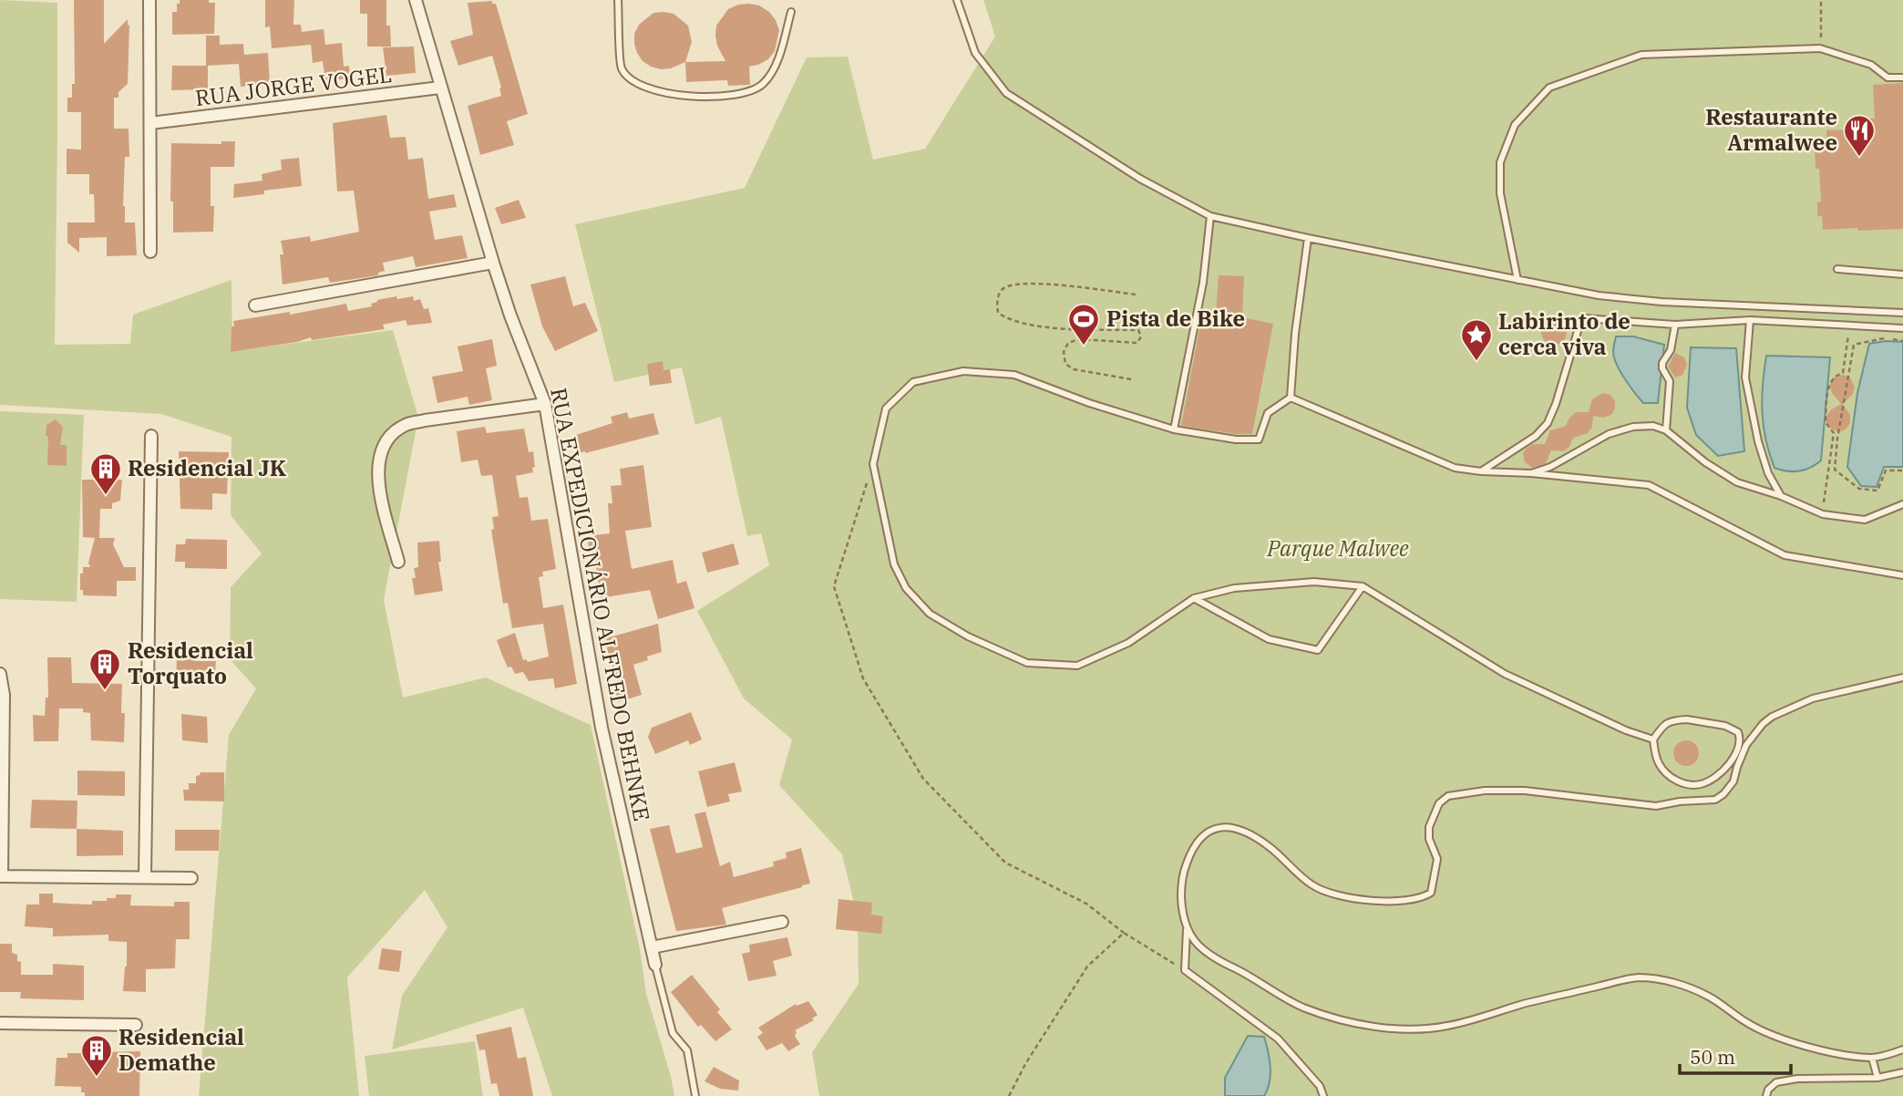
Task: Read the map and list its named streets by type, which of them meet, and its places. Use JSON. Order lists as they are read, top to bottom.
{
  "streets": {
    "street": ["RUA JORGE VOGEL", "RUA EXPEDICIONÁRIO ALFREDO BEHNKE"]
  },
  "crossings": [
    ["RUA JORGE VOGEL", "RUA EXPEDICIONÁRIO ALFREDO BEHNKE"]
  ],
  "parks": ["Parque Malwee"],
  "places": {
    "restaurant": ["Restaurante Armalwee"],
    "sports": ["Pista de Bike"],
    "place": ["Labirinto de cerca viva"],
    "building": ["Residencial JK", "Residencial Torquato", "Residencial Demathe"]
  },
  "scale_bar": "50 m"
}
